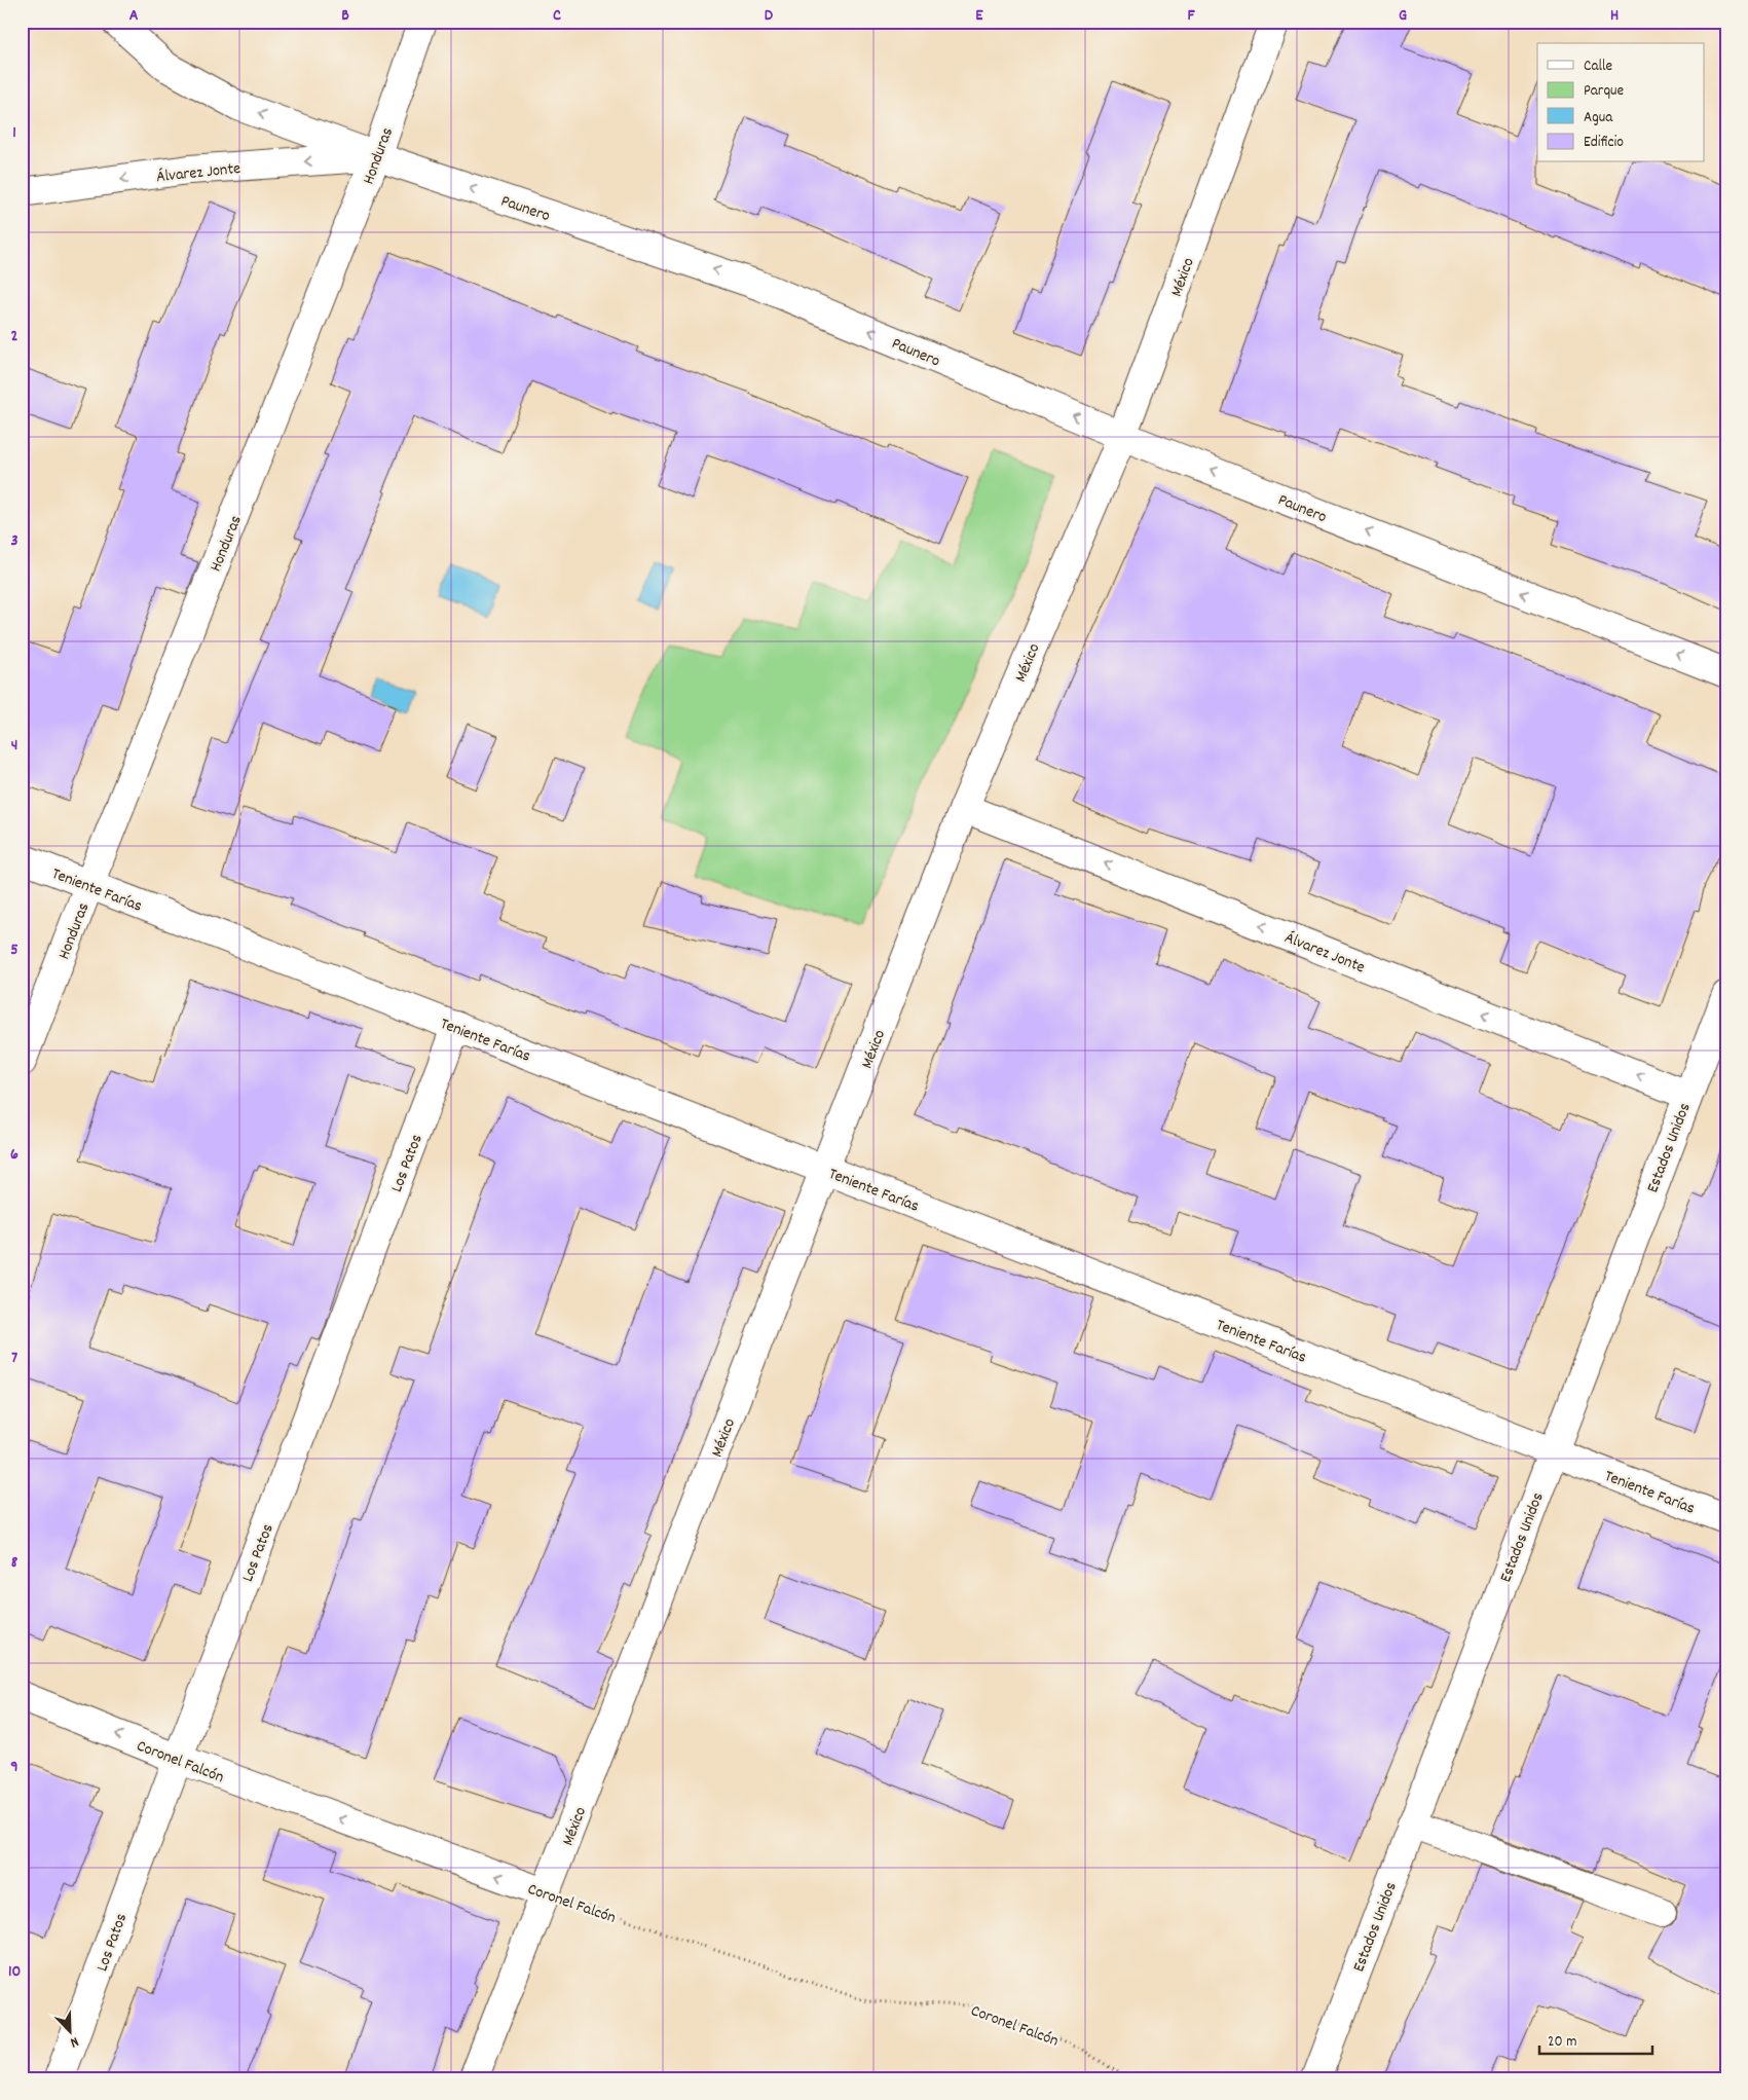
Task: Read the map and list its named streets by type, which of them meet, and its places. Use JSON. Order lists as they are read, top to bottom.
{
  "streets": {
    "street": [
      "Honduras",
      "Álvarez Jonte",
      "Paunero",
      "México",
      "Teniente Farías",
      "Estados Unidos",
      "Los Patos",
      "Coronel Falcón"
    ]
  },
  "crossings": [
    ["Honduras", "Álvarez Jonte"],
    ["Honduras", "Paunero"],
    ["Honduras", "Teniente Farías"],
    ["Álvarez Jonte", "Paunero"],
    ["Álvarez Jonte", "México"],
    ["Álvarez Jonte", "Estados Unidos"],
    ["Paunero", "México"],
    ["México", "Teniente Farías"],
    ["México", "Coronel Falcón"],
    ["Teniente Farías", "Estados Unidos"],
    ["Teniente Farías", "Los Patos"],
    ["Los Patos", "Coronel Falcón"]
  ],
  "one_way": ["Álvarez Jonte", "Paunero", "Coronel Falcón"],
  "legend": [
    "Calle",
    "Parque",
    "Agua",
    "Edificio"
  ],
  "scale_bar": "20 m",
  "north": "bottom right",
  "grid": {
    "columns": [
      "A",
      "B",
      "C",
      "D",
      "E",
      "F",
      "G",
      "H"
    ],
    "rows": [
      "1",
      "2",
      "3",
      "4",
      "5",
      "6",
      "7",
      "8",
      "9",
      "10"
    ]
  }
}
